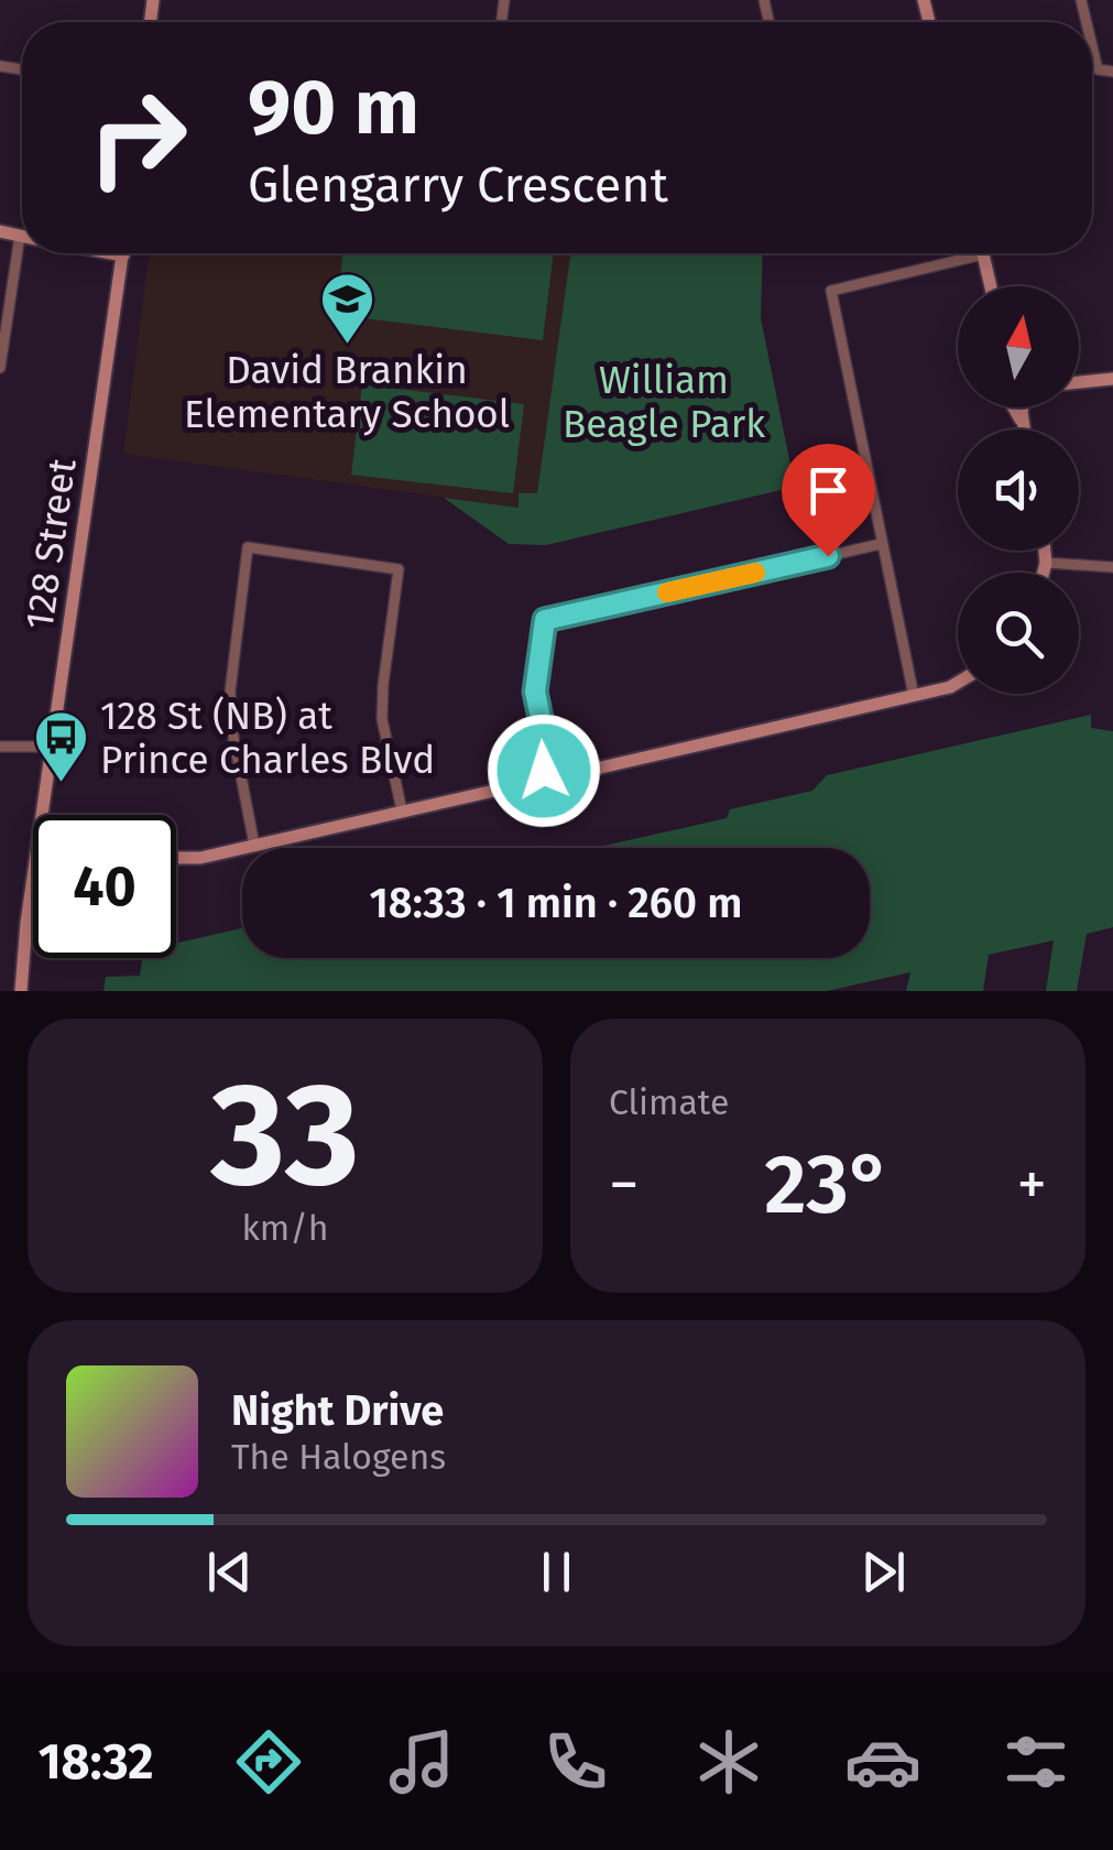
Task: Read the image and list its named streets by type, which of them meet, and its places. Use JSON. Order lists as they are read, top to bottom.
{
  "streets": {
    "street": ["128 Street"]
  },
  "parks": ["William Beagle Park"],
  "places": {
    "school or university": ["David Brankin Elementary School"],
    "bus stop": ["128 St (NB) at Prince Charles Blvd"]
  },
  "north": "top",
  "page": {
    "turn": ["90 m", "Glengarry Crescent"],
    "limit": "40",
    "trip": "18:33 · 1 min · 260 m",
    "tile": [
      ["33", "km/h"],
      "Climate"
    ],
    "heat": ["−", "23°", "+"],
    "song": ["Night Drive", "The Halogens"],
    "tabs": "18:32"
  }
}
